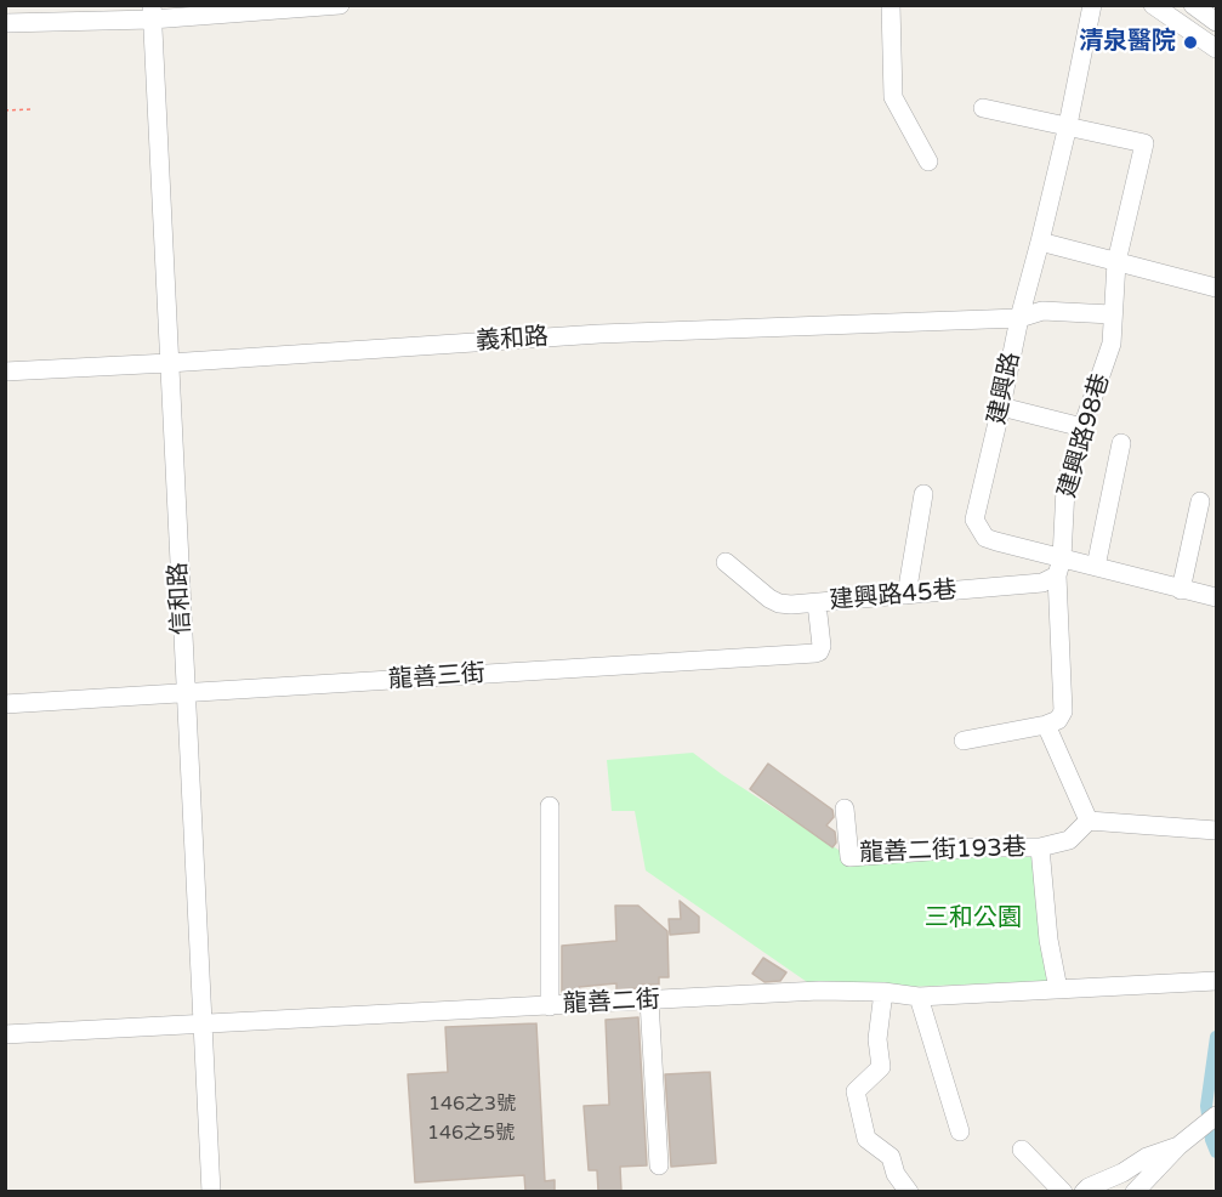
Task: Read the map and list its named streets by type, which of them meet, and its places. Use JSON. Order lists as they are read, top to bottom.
{
  "streets": {
    "street": [
      "義和路",
      "建興路",
      "建興路98巷",
      "建興路45巷",
      "信和路",
      "龍善三街",
      "龍善二街193巷",
      "龍善二街"
    ]
  },
  "crossings": [
    ["義和路", "建興路"],
    ["義和路", "信和路"],
    ["建興路", "建興路98巷"],
    ["建興路", "建興路45巷"],
    ["建興路98巷", "建興路45巷"],
    ["建興路45巷", "龍善三街"],
    ["信和路", "龍善三街"],
    ["信和路", "龍善二街"],
    ["龍善二街193巷", "龍善二街"]
  ],
  "parks": ["三和公園"],
  "places": ["清泉醫院"],
  "house_numbers": ["146之3號", "146之5號"]
}
